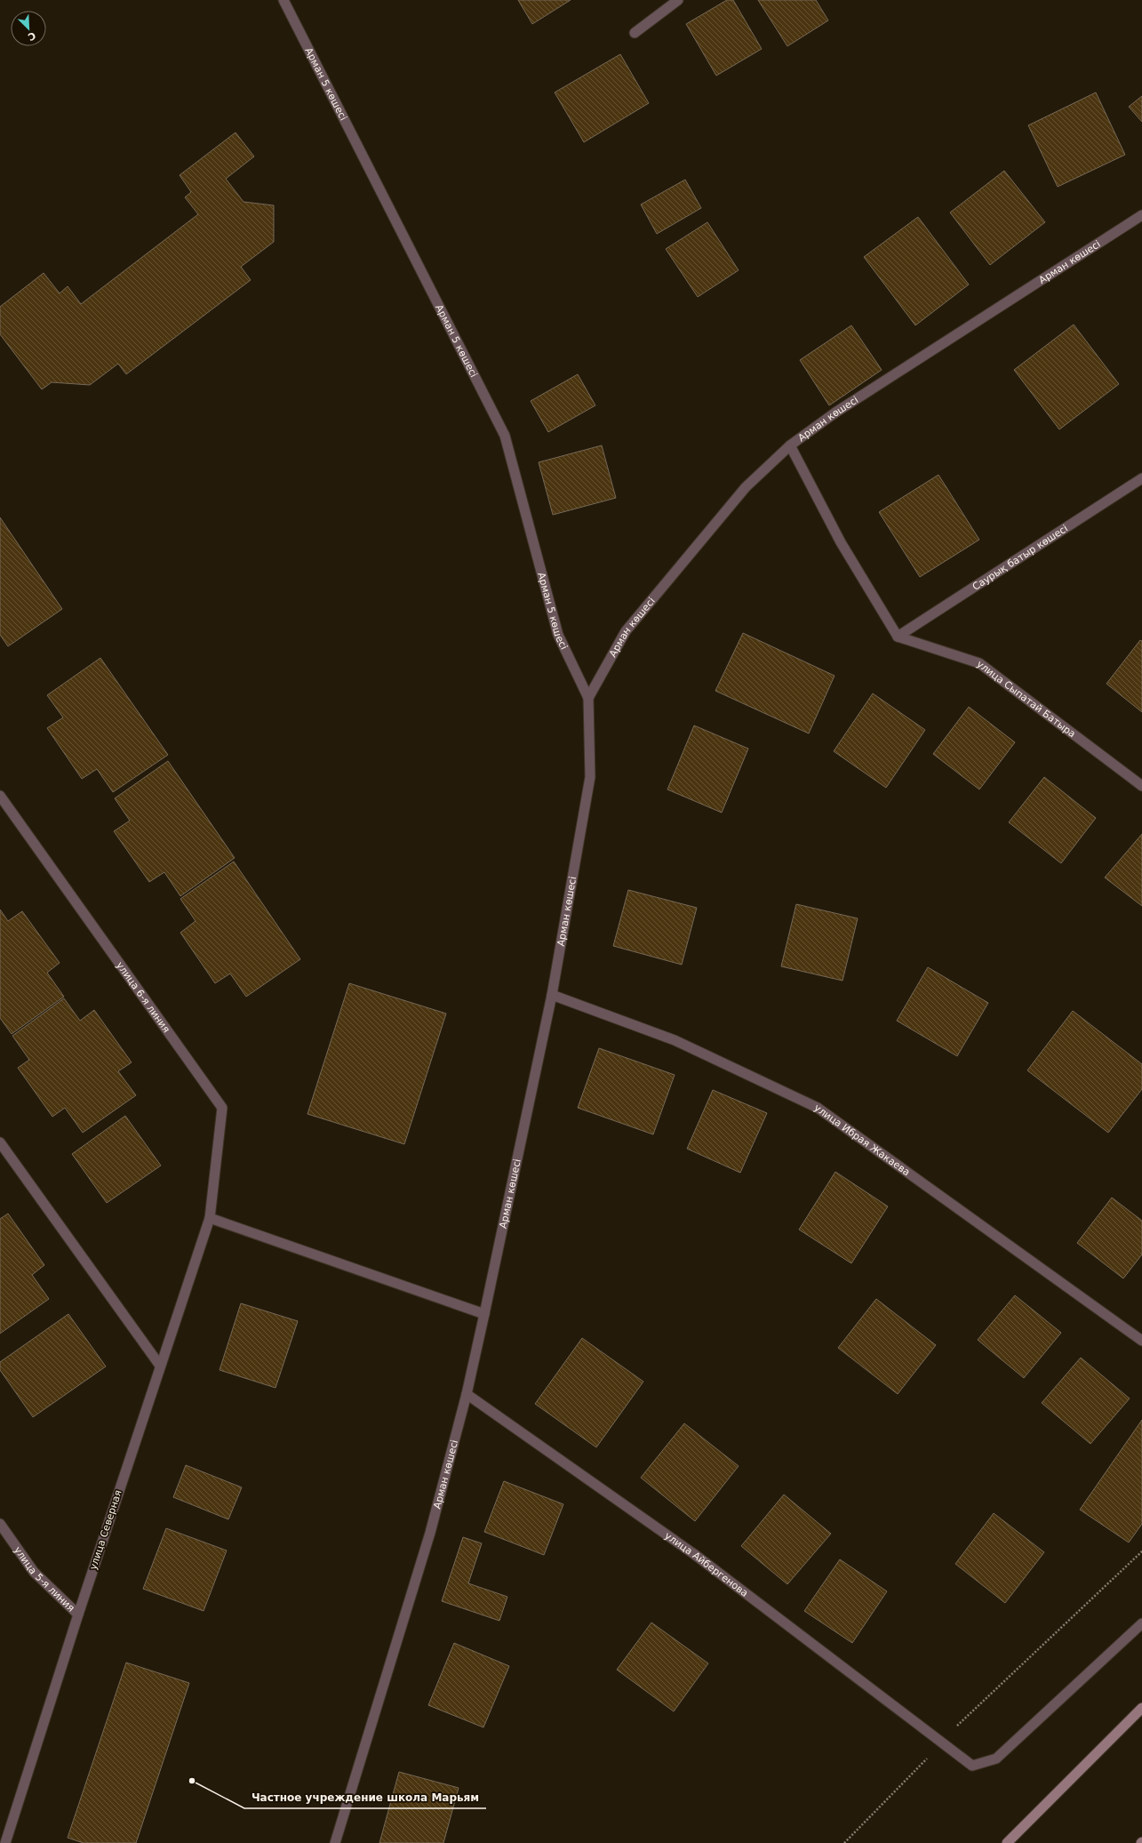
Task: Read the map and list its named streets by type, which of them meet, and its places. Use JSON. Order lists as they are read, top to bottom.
{
  "streets": {
    "street": [
      "Арман 5 көшесі",
      "Арман көшесі",
      "Саурық батыр көшесі",
      "улица Сыпатай Батыра",
      "улица 6-я линия",
      "улица Ибрая Жакаева",
      "улица Северная",
      "улица Айбергенова",
      "улица 5-я линия"
    ]
  },
  "crossings": [
    ["Арман 5 көшесі", "Арман көшесі"],
    ["Арман көшесі", "улица Ибрая Жакаева"],
    ["Арман көшесі", "улица Айбергенова"],
    ["Саурық батыр көшесі", "улица Сыпатай Батыра"],
    ["улица 6-я линия", "улица Северная"],
    ["улица Северная", "улица 5-я линия"]
  ],
  "places": ["Частное учреждение школа Марьям"],
  "north": "bottom right"
}
